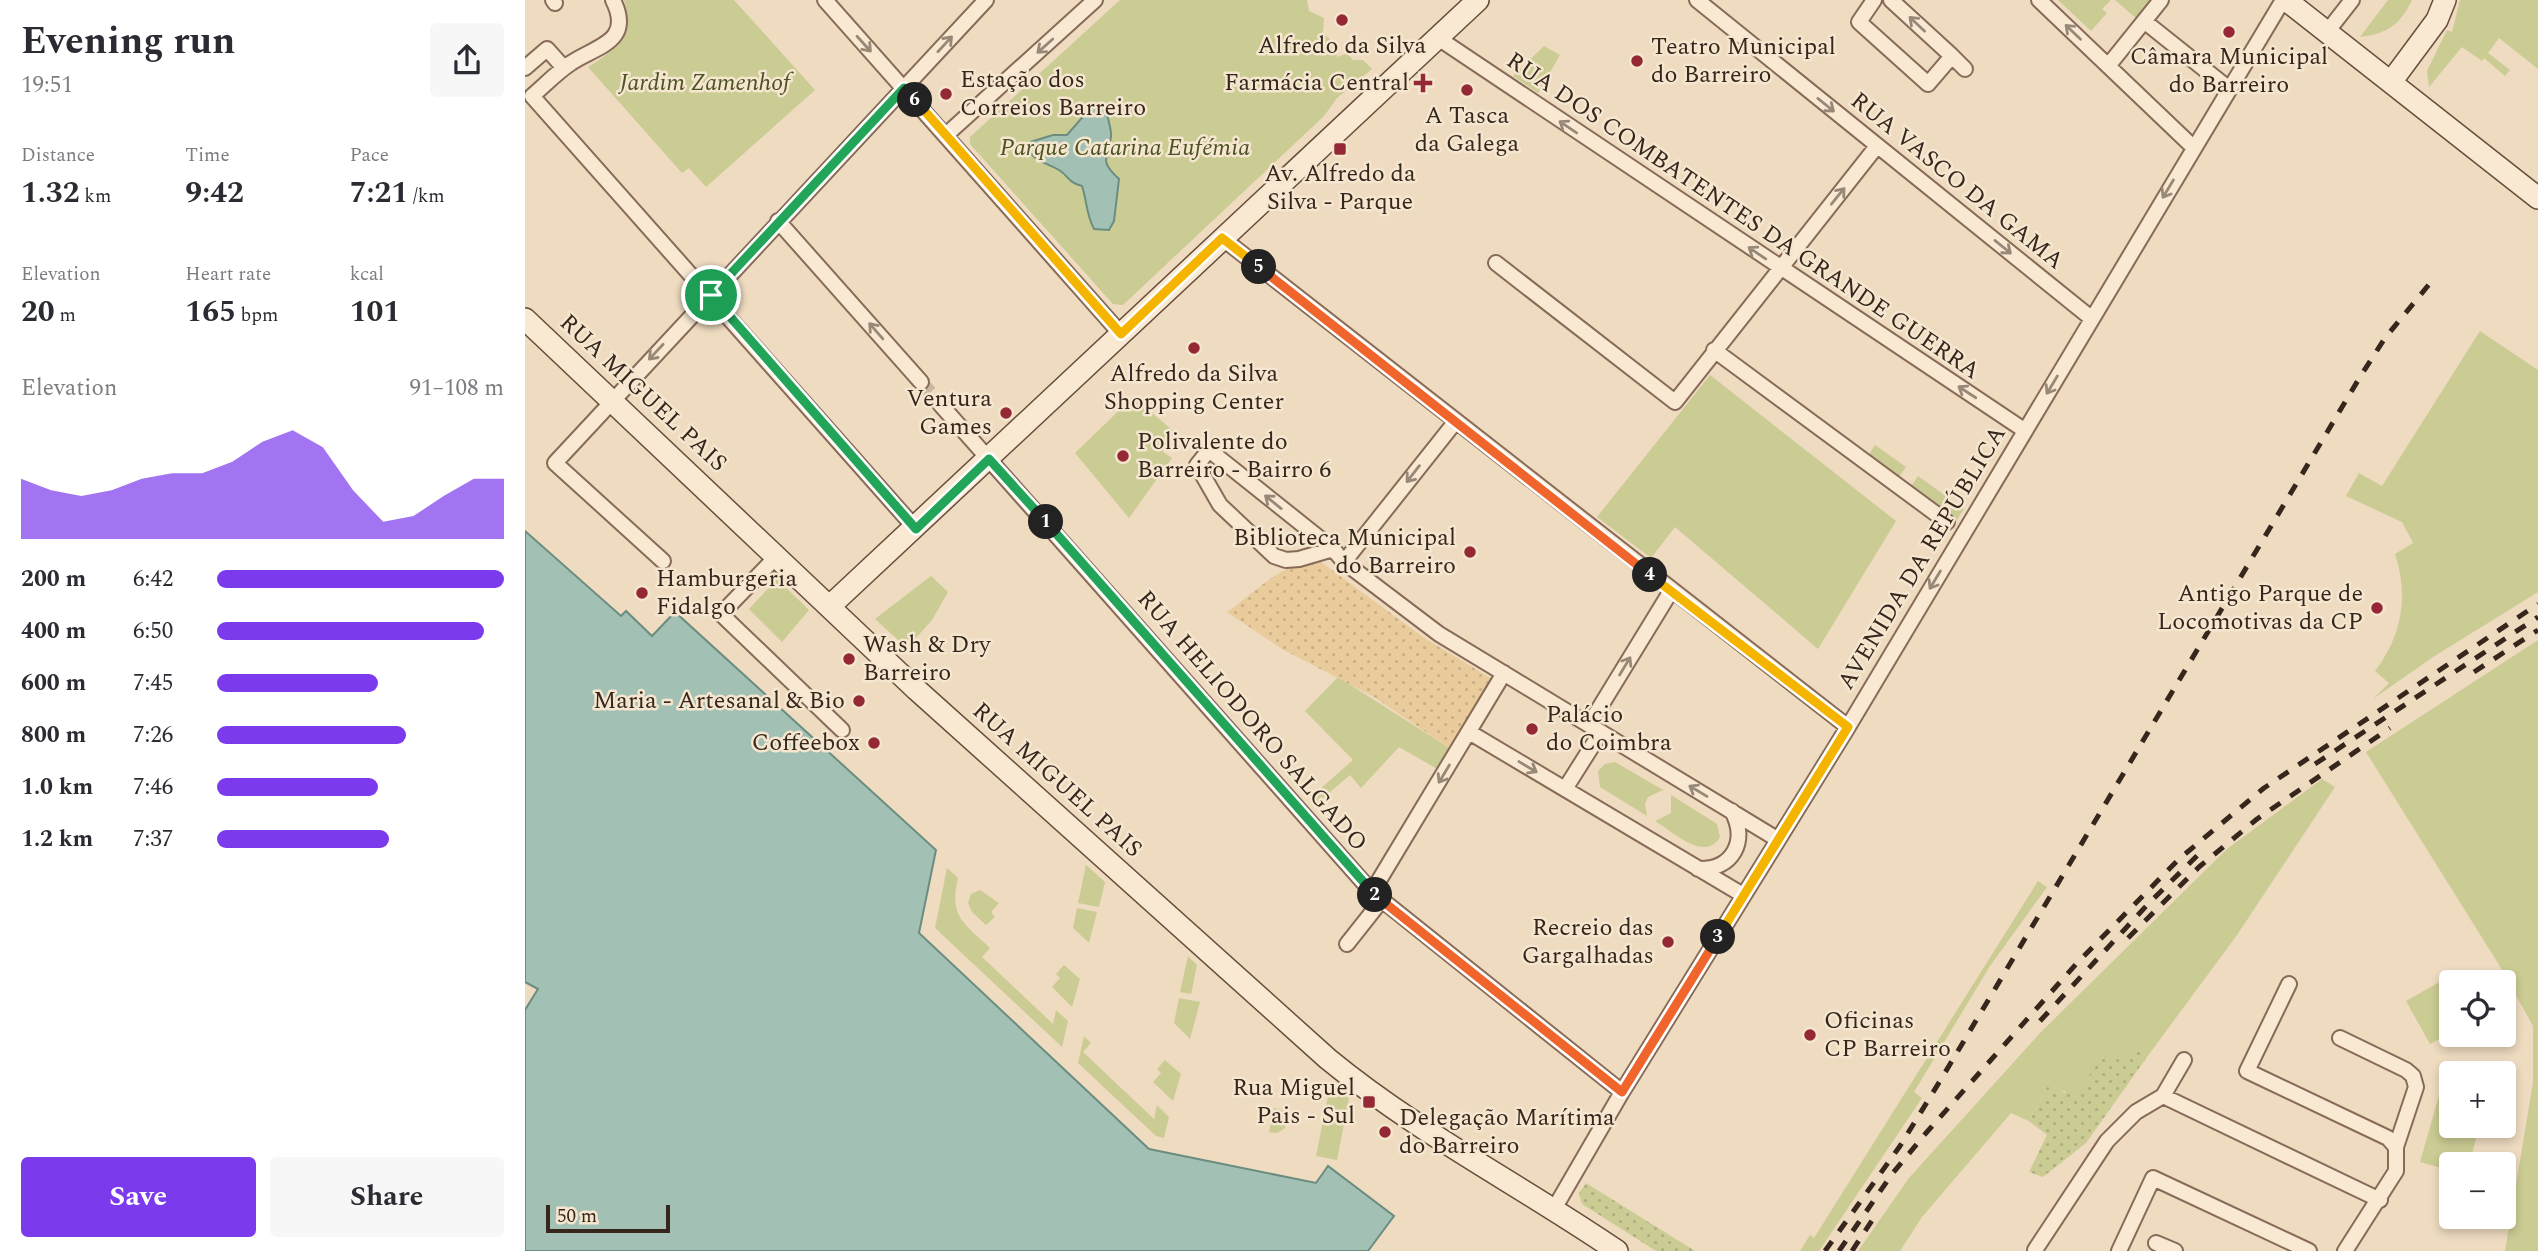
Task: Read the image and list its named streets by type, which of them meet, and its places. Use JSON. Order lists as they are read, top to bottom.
{
  "streets": {
    "street": [
      "RUA VASCO DA GAMA",
      "RUA DOS COMBATENTES DA GRANDE GUERRA",
      "RUA MIGUEL PAIS",
      "AVENIDA DA REPÚBLICA",
      "RUA HELIODORO SALGADO"
    ]
  },
  "crossings": [
    ["RUA VASCO DA GAMA", "AVENIDA DA REPÚBLICA"],
    ["RUA DOS COMBATENTES DA GRANDE GUERRA", "AVENIDA DA REPÚBLICA"],
    ["RUA MIGUEL PAIS", "AVENIDA DA REPÚBLICA"],
    ["AVENIDA DA REPÚBLICA", "RUA HELIODORO SALGADO"]
  ],
  "one_way": ["RUA VASCO DA GAMA", "AVENIDA DA REPÚBLICA"],
  "parks": ["Jardim Zamenhof", "Parque Catarina Eufémia"],
  "places": {
    "other": [
      "Alfredo da Silva",
      "Câmara Municipal do Barreiro",
      "Teatro Municipal do Barreiro",
      "A Tasca da Galega",
      "Estação dos Correios Barreiro",
      "Alfredo da Silva Shopping Center",
      "Ventura Games",
      "Polivalente do Barreiro - Bairro 6",
      "Biblioteca Municipal do Barreiro",
      "Hamburgeria Fidalgo",
      "Antigo Parque de Locomotivas da CP",
      "Wash & Dry Barreiro",
      "Maria - Artesanal & Bio",
      "Palácio do Coimbra",
      "Coffeebox",
      "Recreio das Gargalhadas",
      "Oficinas CP Barreiro",
      "Delegação Marítima do Barreiro"
    ],
    "health": ["Farmácia Central"],
    "transit": ["Av. Alfredo da Silva - Parque", "Rua Miguel Pais - Sul"]
  },
  "scale_bar": "50 m",
  "page": {
    "heading": ["Evening run", "19:51"],
    "pins": [
      "6",
      "5",
      "1",
      "4",
      "2",
      "3"
    ],
    "stats": [
      ["Distance", "1.32 km"],
      ["Time", "9:42"],
      ["Pace", "7:21 /km"],
      ["Elevation", "20 m"],
      ["Heart rate", "165 bpm"],
      ["kcal", "101"]
    ],
    "chart": ["Elevation", "91–108 m"],
    "list": [
      {
        "name": "200 m",
        "note": "6:42"
      },
      {
        "name": "400 m",
        "note": "6:50"
      },
      {
        "name": "600 m",
        "note": "7:45"
      },
      {
        "name": "800 m",
        "note": "7:26"
      },
      {
        "name": "1.0 km",
        "note": "7:46"
      },
      {
        "name": "1.2 km",
        "note": "7:37"
      }
    ],
    "map_buttons": ["+", "−"],
    "buttons": ["Save", "Share"],
    "scale": "50 m"
  }
}
